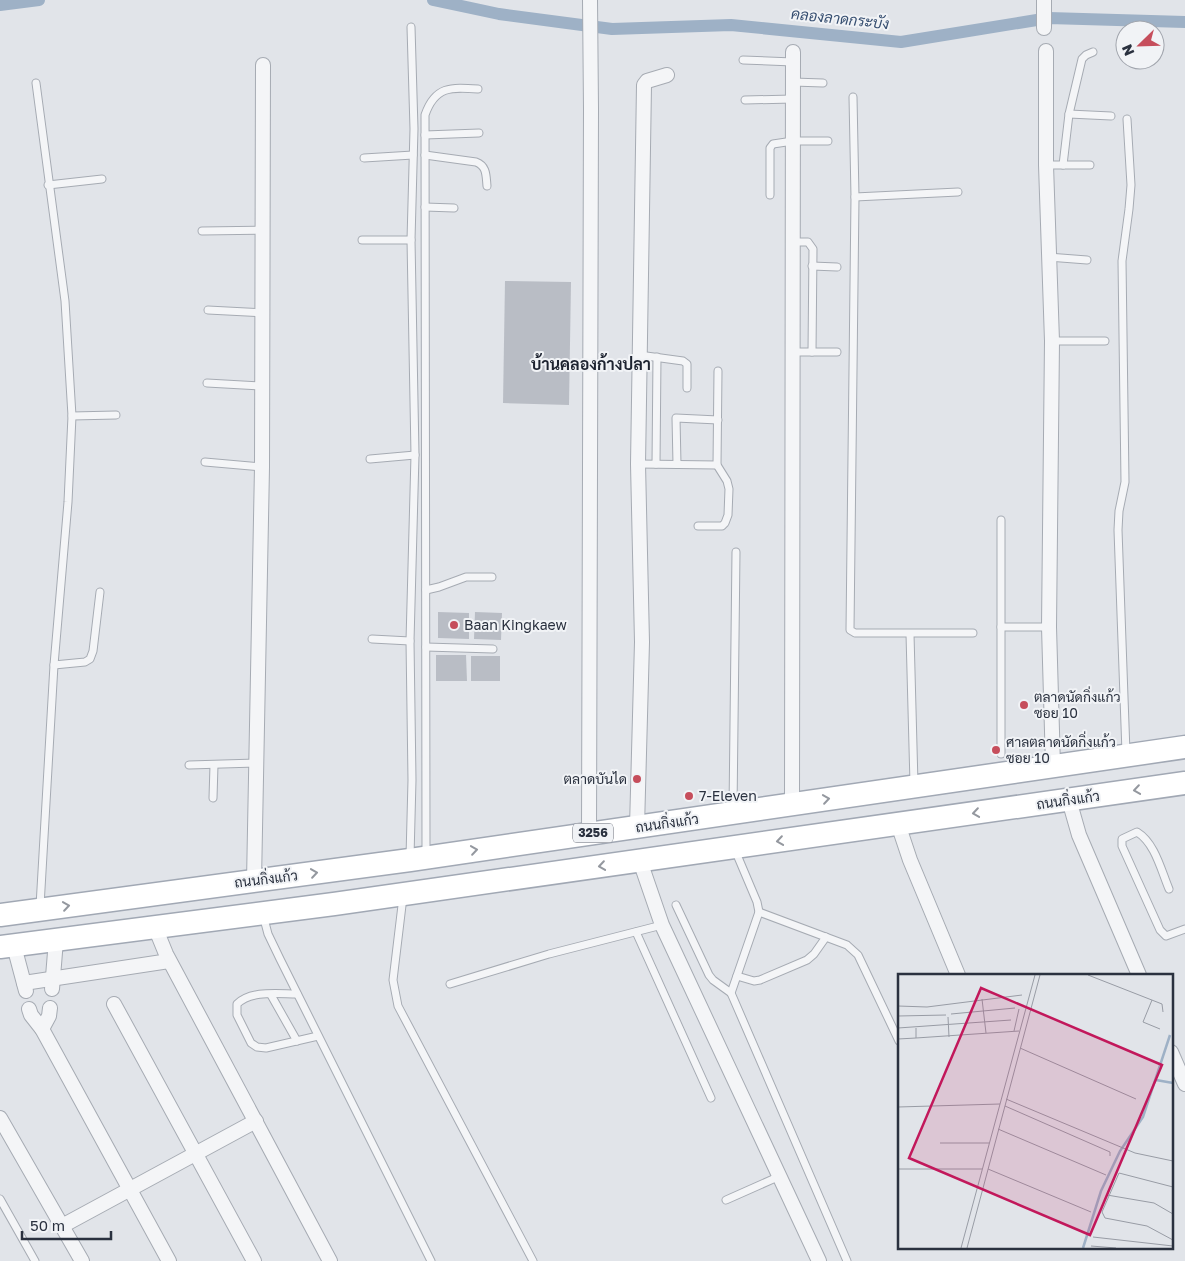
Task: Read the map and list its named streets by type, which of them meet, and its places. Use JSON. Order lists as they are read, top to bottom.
{
  "streets": {
    "main road": ["ถนนกิ่งแก้ว", "3256"]
  },
  "districts": ["บ้านคลองก้างปลา"],
  "water": ["คลองลาดกระบัง"],
  "places": [
    "Baan Kingkaew",
    "ตลาดนัดกิ่งแก้ว ซอย 10",
    "ศาลตลาดนัดกิ่งแก้ว ซอย 10",
    "ตลาดบันได",
    "7-Eleven"
  ],
  "scale_bar": "50 m",
  "north": "bottom left"
}
